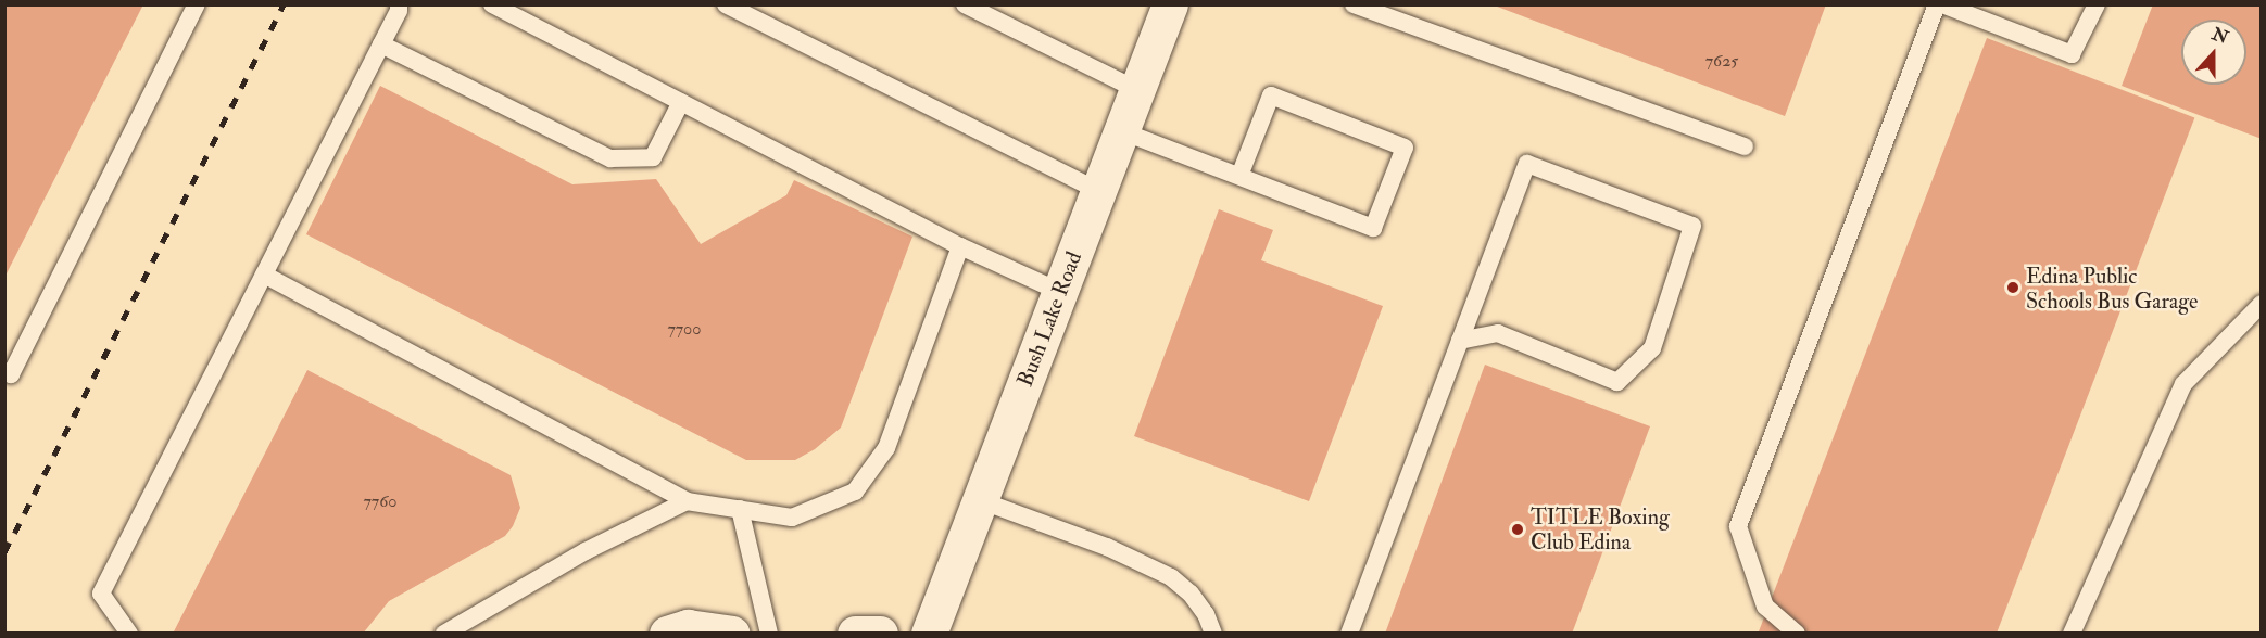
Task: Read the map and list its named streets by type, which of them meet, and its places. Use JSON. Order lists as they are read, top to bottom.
{
  "streets": {
    "street": ["Bush Lake Road"]
  },
  "places": ["Edina Public Schools Bus Garage", "TITLE Boxing Club Edina"],
  "house_numbers": ["7625", "7700", "7760"],
  "north": "top"
}
